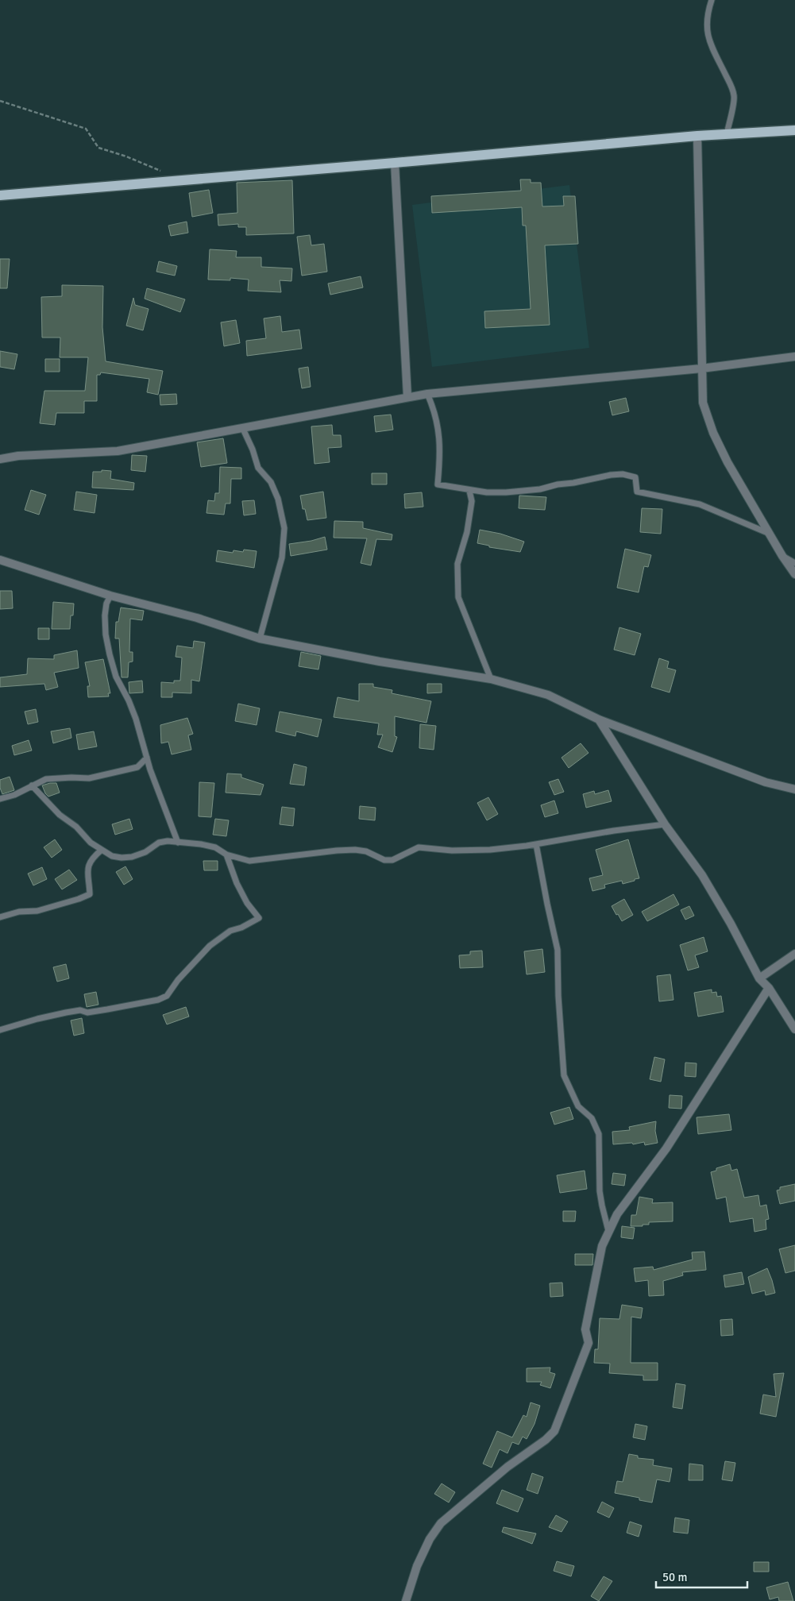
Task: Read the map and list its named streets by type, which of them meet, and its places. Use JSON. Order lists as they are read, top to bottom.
{
  "scale_bar": "50 m"
}
